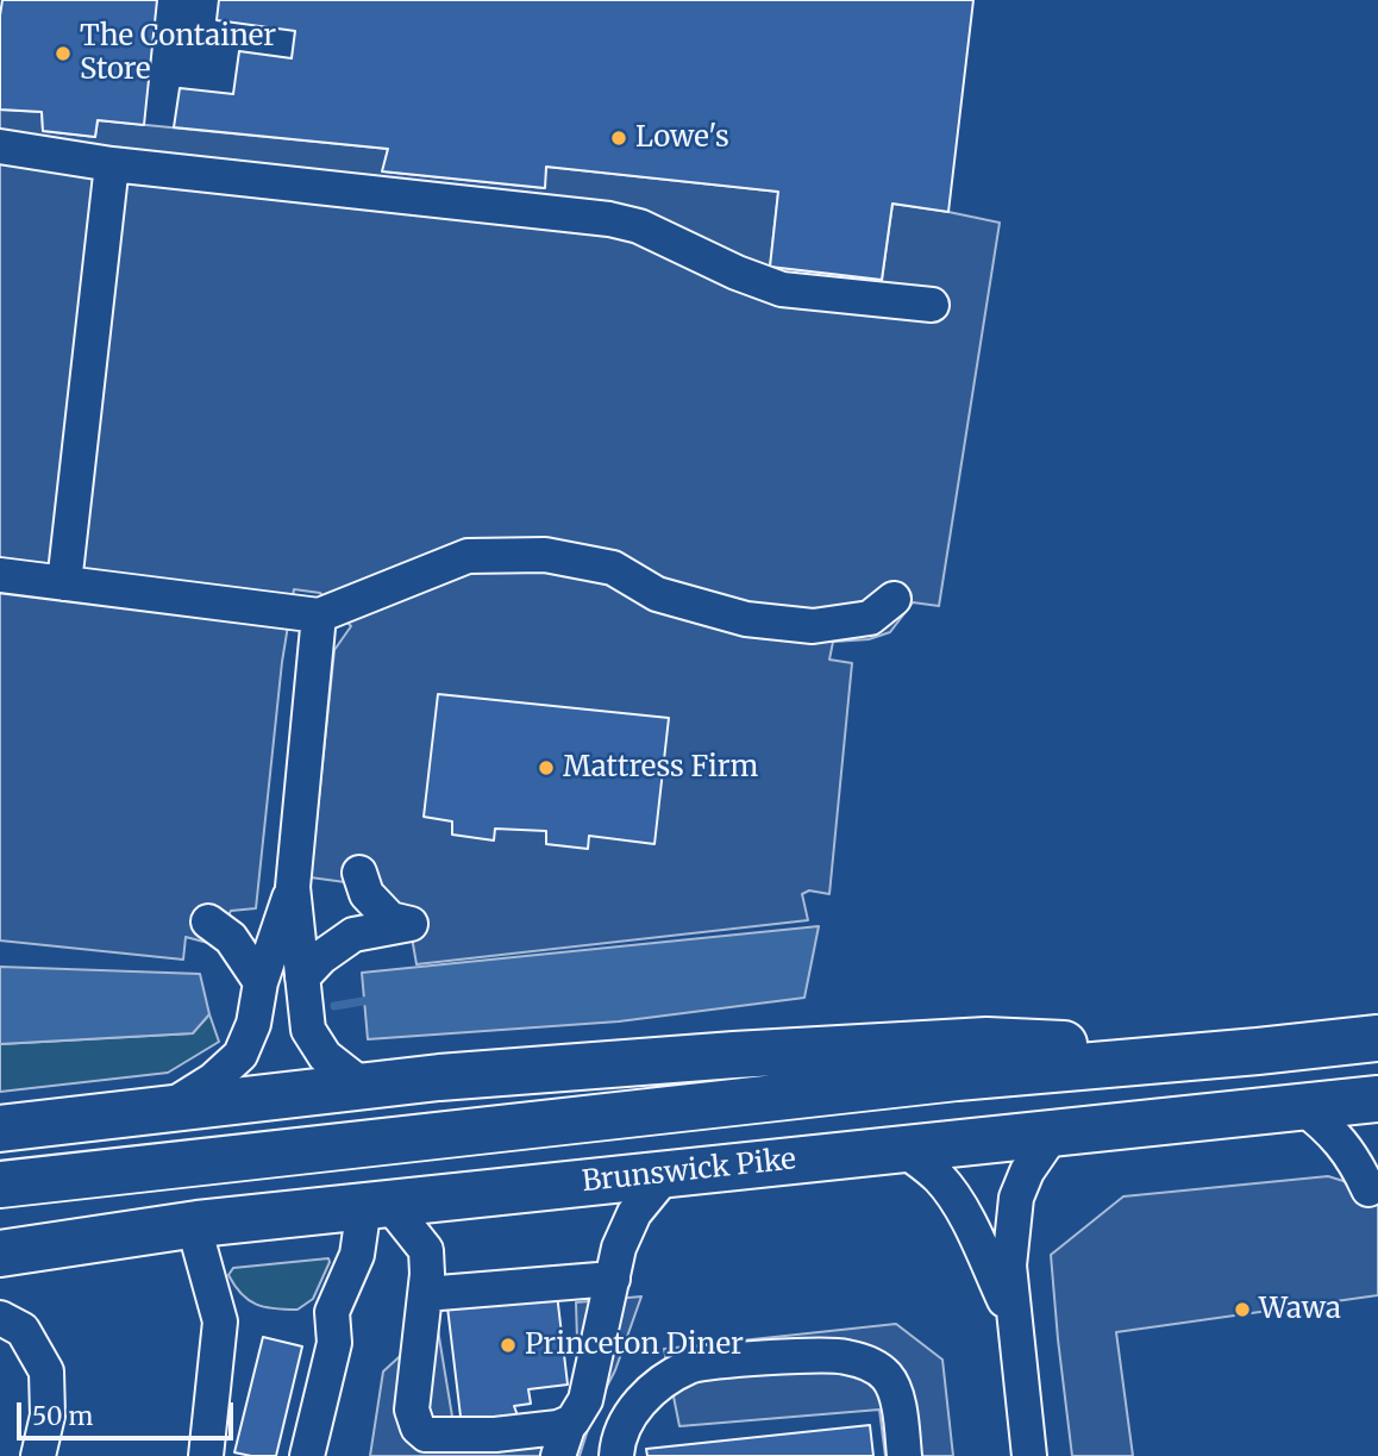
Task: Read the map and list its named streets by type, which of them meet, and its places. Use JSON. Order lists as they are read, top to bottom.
{
  "streets": {
    "highway": ["Brunswick Pike"]
  },
  "places": [
    "The Container Store",
    "Lowe's",
    "Mattress Firm",
    "Wawa",
    "Princeton Diner"
  ],
  "scale_bar": "50 m"
}
